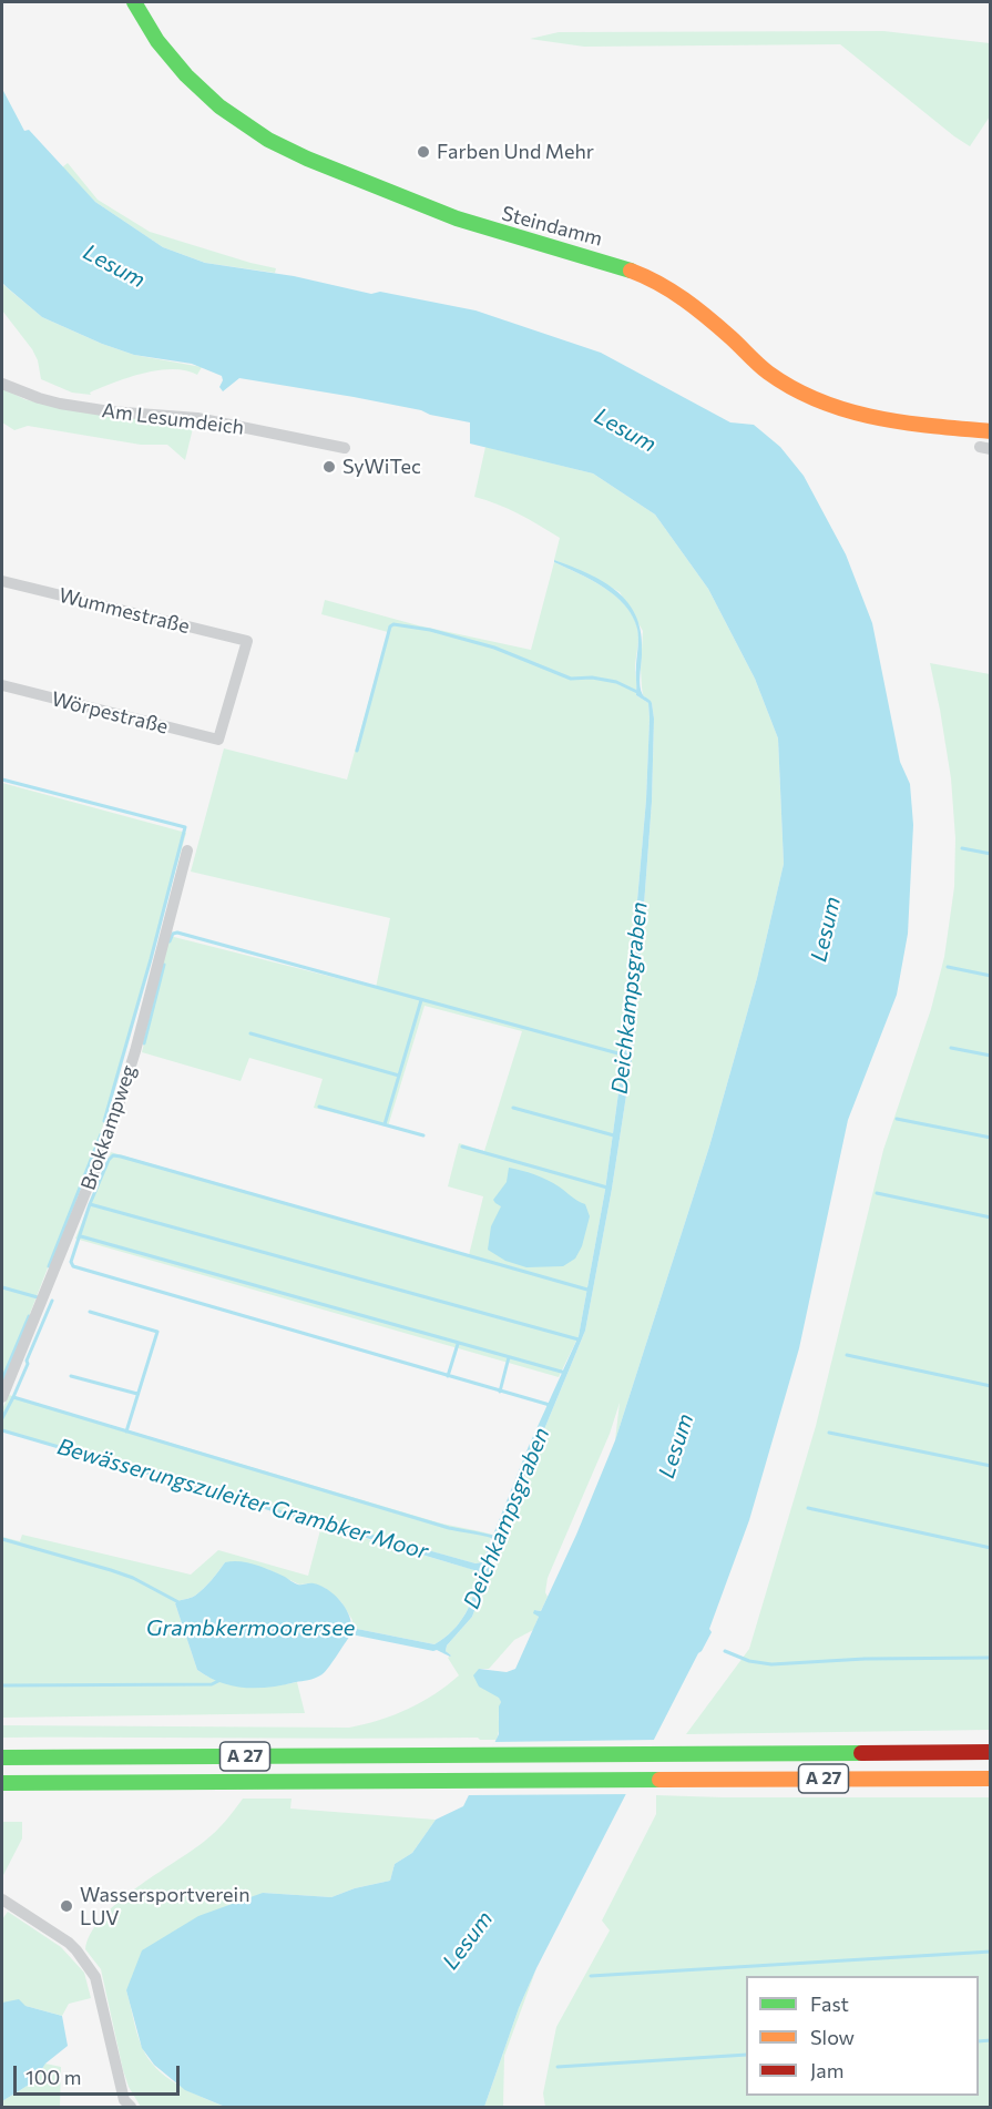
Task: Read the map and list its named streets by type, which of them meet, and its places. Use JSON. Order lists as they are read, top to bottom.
{
  "streets": {
    "main road": ["Steindamm", "A 27"],
    "street": [
      "Am Lesumdeich",
      "Wummestraße",
      "Wörpestraße",
      "Brokkampweg"
    ]
  },
  "crossings": [
    ["Wummestraße", "Wörpestraße"]
  ],
  "water": [
    "Lesum",
    "Deichkampsgraben",
    "Bewässerungszuleiter Grambker Moor",
    "Grambkermoorersee"
  ],
  "places": ["Farben Und Mehr", "SyWiTec", "Wassersportverein LUV"],
  "legend": ["Fast", "Slow", "Jam"],
  "scale_bar": "100 m"
}
